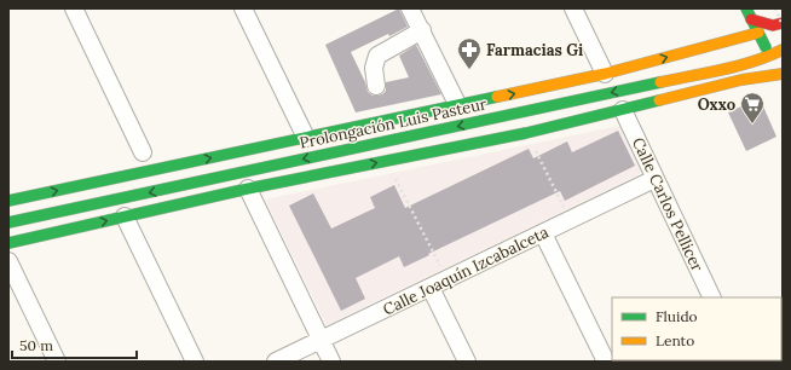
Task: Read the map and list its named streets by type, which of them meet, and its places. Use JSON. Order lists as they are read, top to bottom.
{
  "streets": {
    "main road": ["Prolongación Luis Pasteur"],
    "street": ["Calle Carlos Pellicer", "Calle Joaquín Izcabalceta"]
  },
  "crossings": [
    ["Calle Carlos Pellicer", "Calle Joaquín Izcabalceta"]
  ],
  "places": {
    "pharmacy": ["Farmacias Gi"],
    "supermarket": ["Oxxo"]
  },
  "legend": ["Fluido", "Lento"],
  "scale_bar": "50 m"
}
